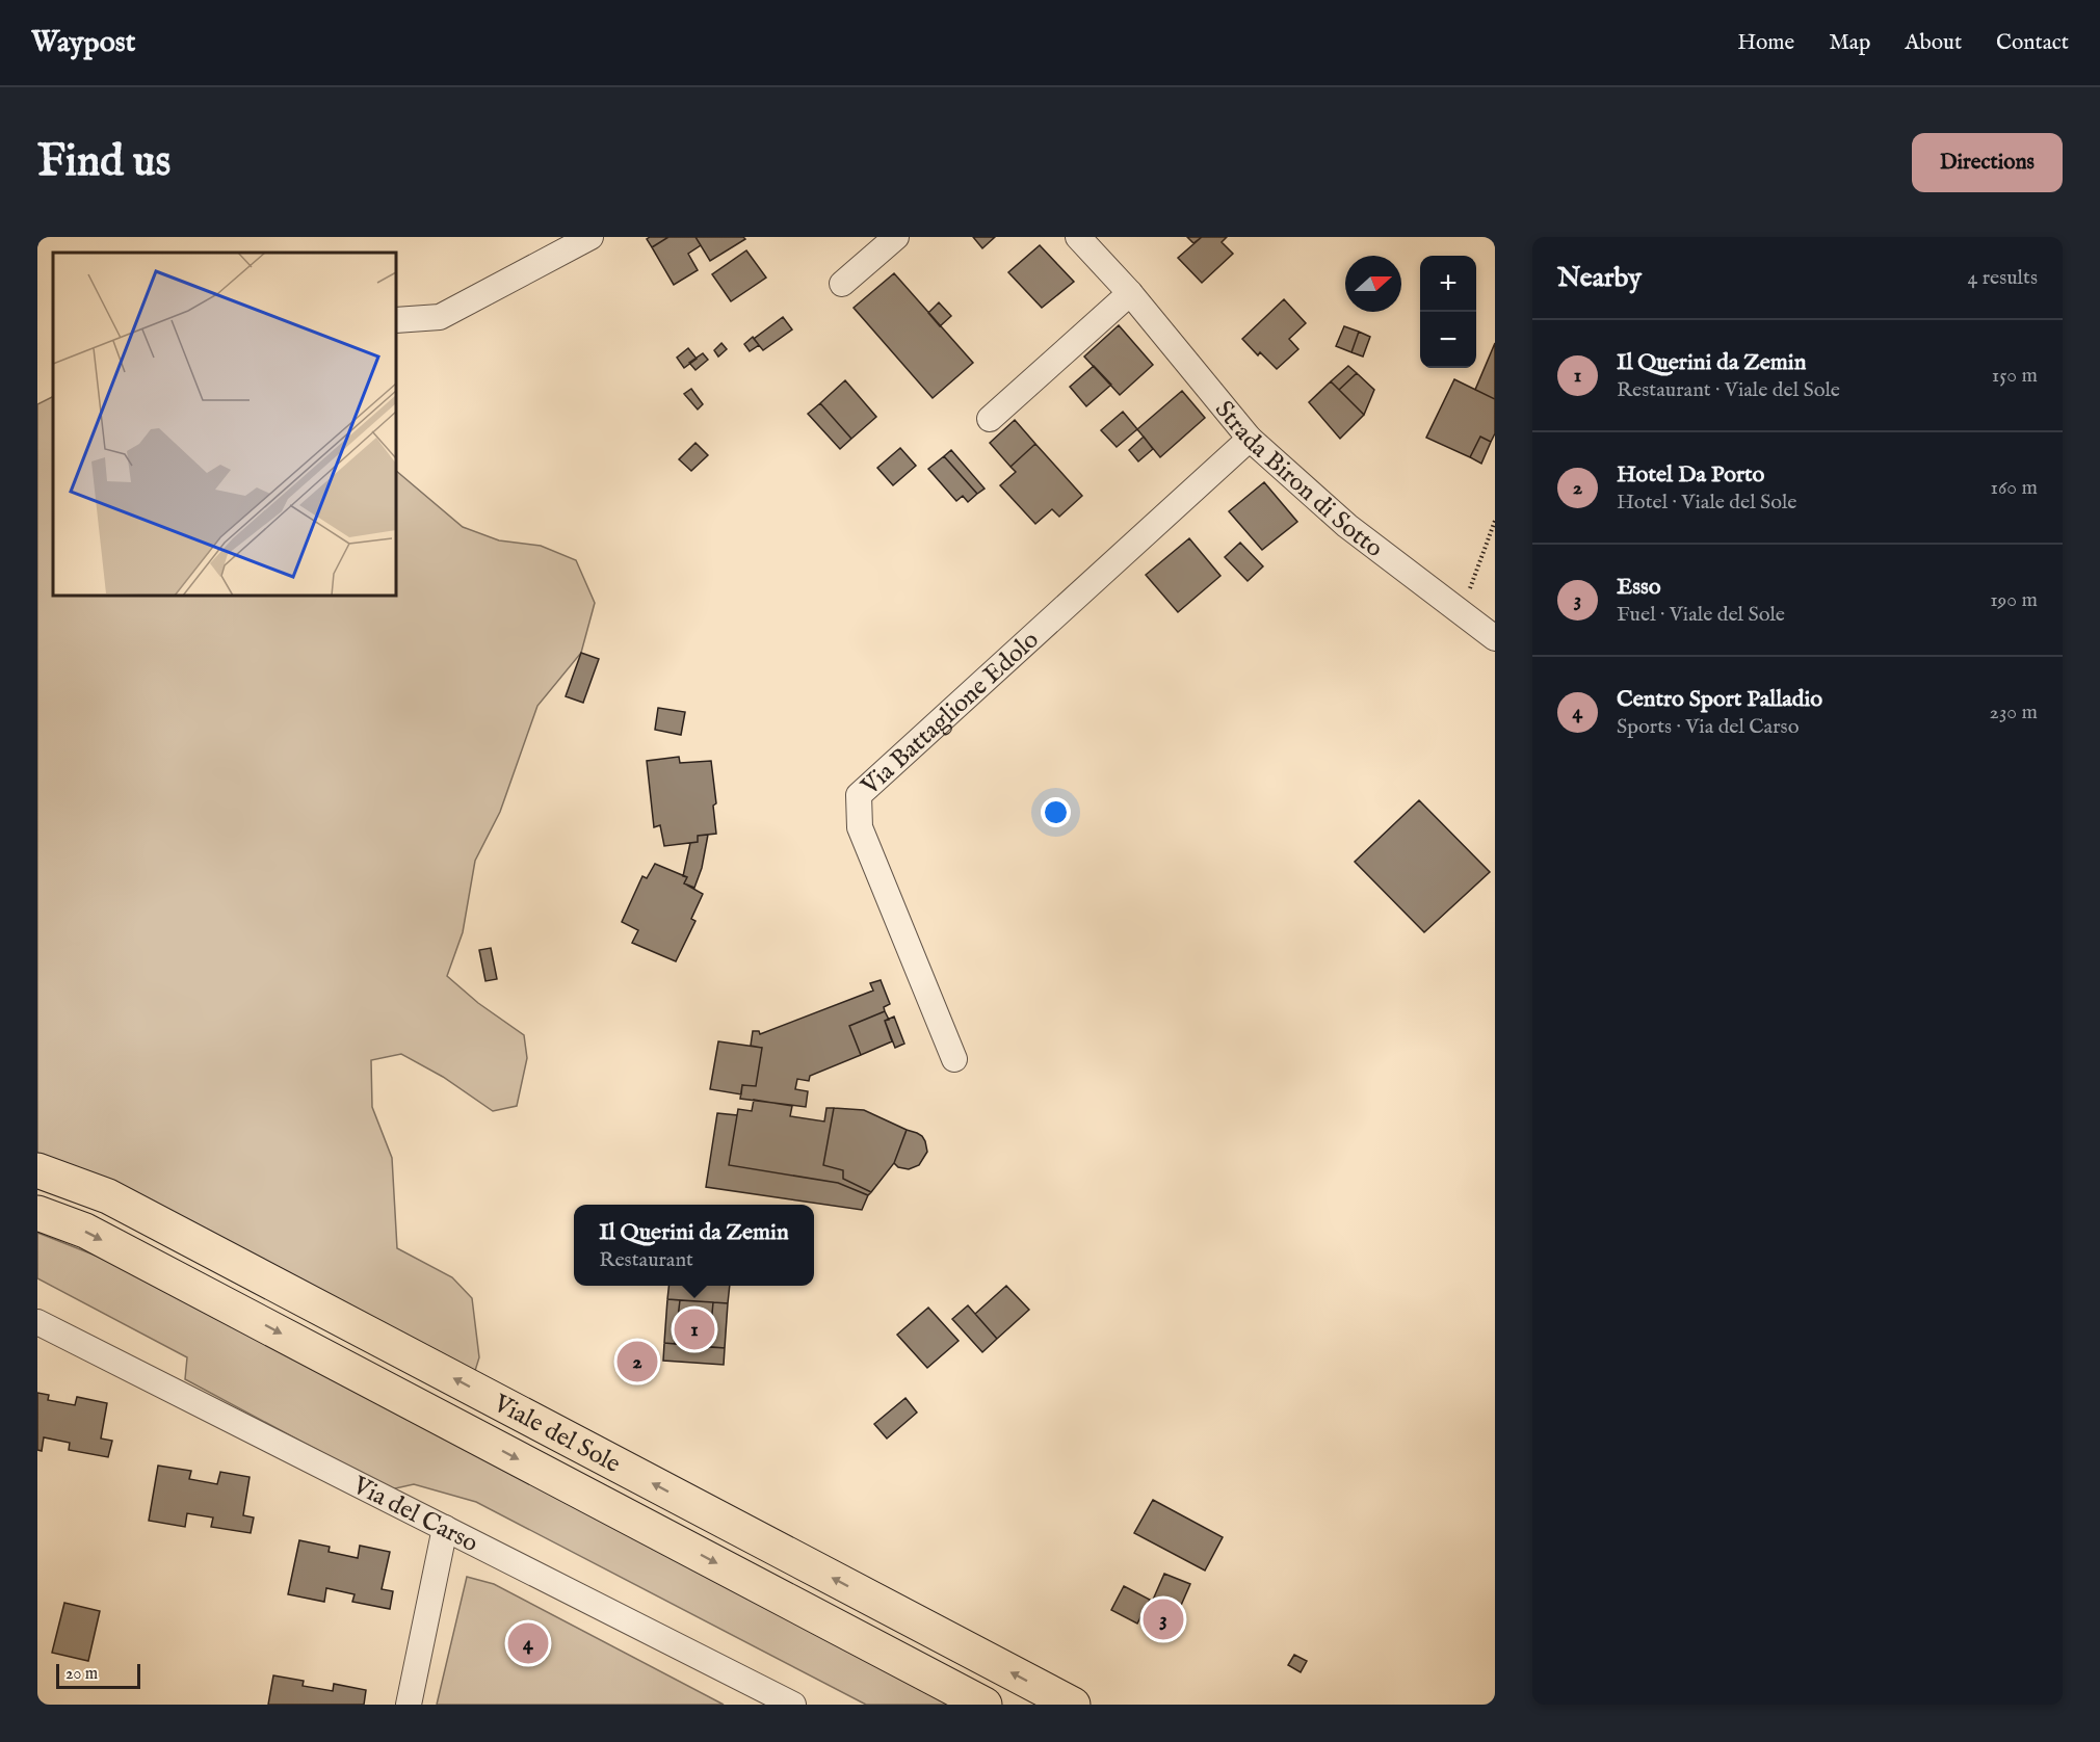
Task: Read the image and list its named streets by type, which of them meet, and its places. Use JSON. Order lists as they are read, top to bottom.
{
  "streets": {
    "main road": ["Viale del Sole"],
    "street": ["Strada Biron di Sotto", "Via Battaglione Edolo", "Via del Carso"]
  },
  "crossings": [
    ["Strada Biron di Sotto", "Via Battaglione Edolo"]
  ],
  "scale_bar": "20 m",
  "north": "right",
  "page": {
    "header": "Waypost",
    "nav": [
      "Home",
      "Map",
      "About",
      "Contact"
    ],
    "buttons": "Directions",
    "title": "Find us",
    "heading": ["Nearby", "4 results"],
    "map_buttons": ["+", "−"],
    "list": [
      {
        "mark": "1",
        "name": "Il Querini da Zemin",
        "note": "Restaurant · Viale del Sole",
        "value": "150 m"
      },
      {
        "mark": "2",
        "name": "Hotel Da Porto",
        "note": "Hotel · Viale del Sole",
        "value": "160 m"
      },
      {
        "mark": "3",
        "name": "Esso",
        "note": "Fuel · Viale del Sole",
        "value": "190 m"
      },
      {
        "mark": "4",
        "name": "Centro Sport Palladio",
        "note": "Sports · Via del Carso",
        "value": "230 m"
      }
    ],
    "popup": ["Il Querini da Zemin", "Restaurant"],
    "pins": [
      "1",
      "2",
      "3",
      "4"
    ],
    "scale": "20 m"
  }
}
